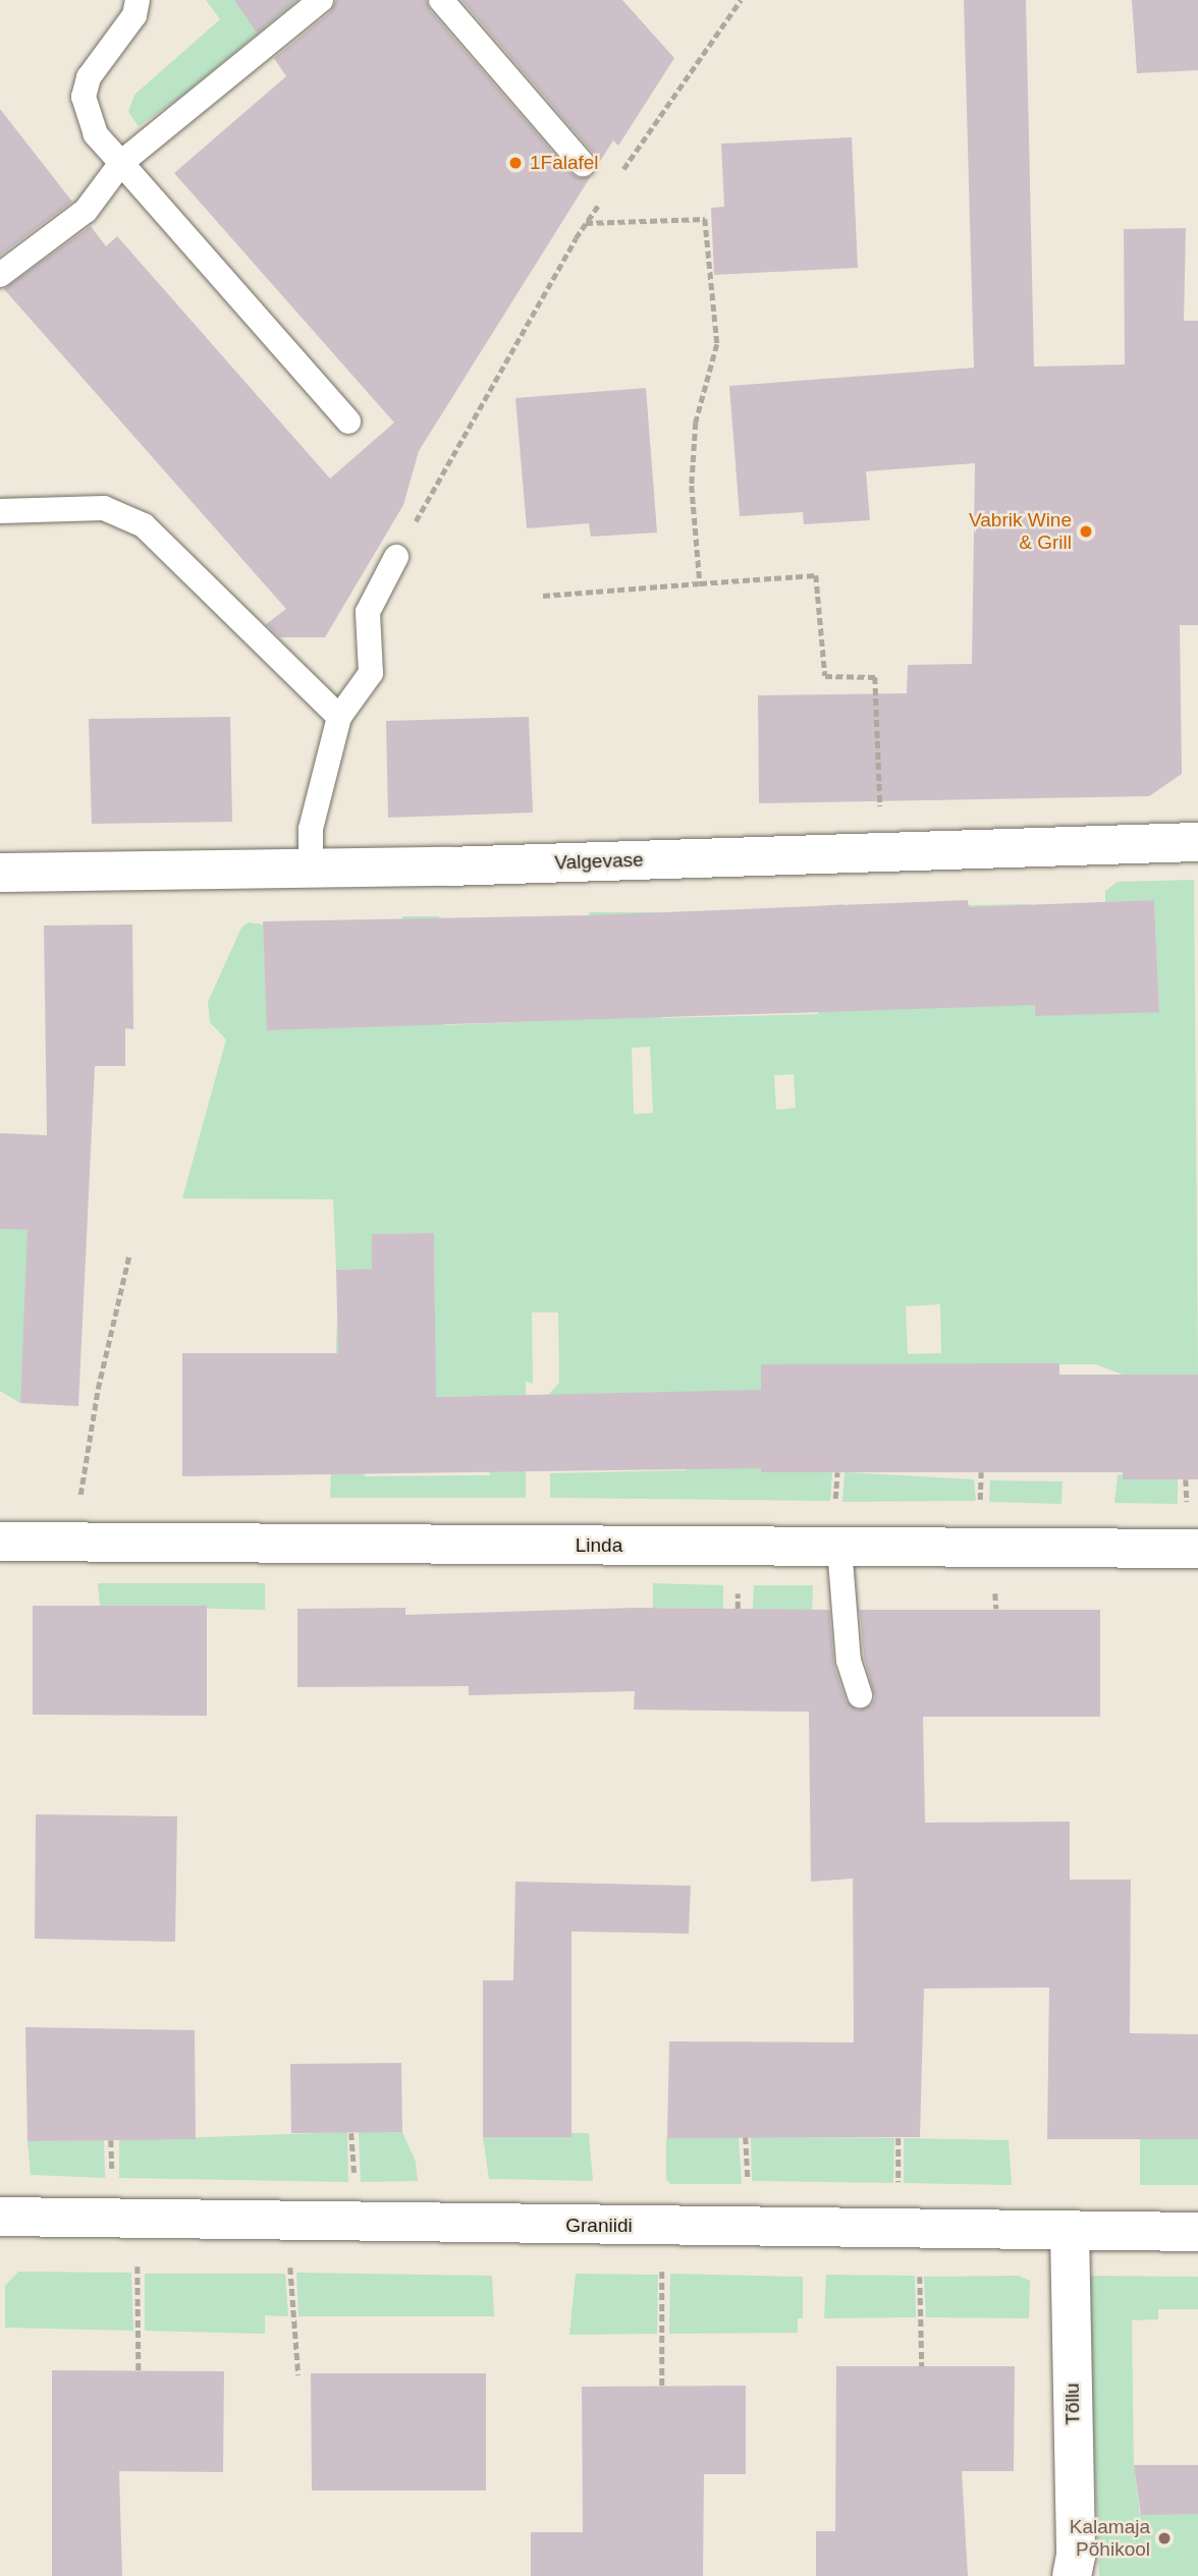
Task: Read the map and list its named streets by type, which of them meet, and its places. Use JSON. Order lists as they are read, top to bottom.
{
  "streets": {
    "street": [
      "Valgevase",
      "Linda",
      "Graniidi",
      "Tõllu"
    ]
  },
  "crossings": [
    ["Graniidi", "Tõllu"]
  ],
  "places": ["1Falafel", "Vabrik Wine & Grill", "Kalamaja Põhikool"]
}
